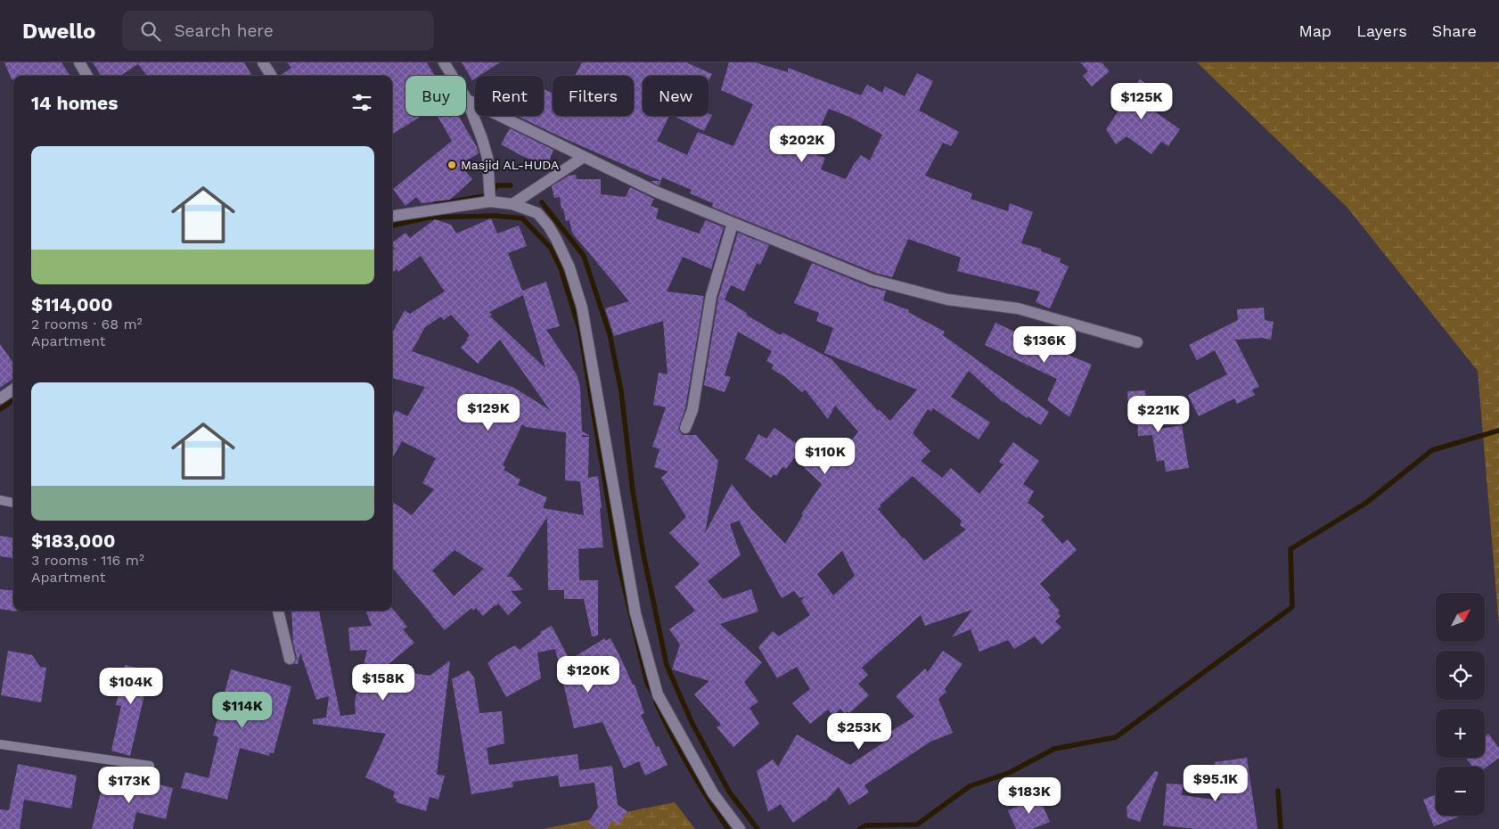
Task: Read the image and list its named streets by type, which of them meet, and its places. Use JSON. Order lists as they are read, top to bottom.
{
  "places": ["Masjid AL-HUDA"],
  "north": "top right",
  "page": {
    "header": "Dwello",
    "search": "Search here",
    "nav": ["Map", "Layers", "Share"],
    "chip": [
      "Buy",
      "Rent",
      "Filters",
      "New"
    ],
    "heading": "14 homes",
    "price": [
      "$125K",
      "$202K",
      "$136K",
      "$129K",
      "$221K",
      "$110K",
      "$120K",
      "$158K",
      "$104K",
      "$114K",
      "$253K",
      "$95.1K",
      "$173K",
      "$183K"
    ],
    "list": [
      {
        "name": "$114,000",
        "note": "2 rooms · 68 m² · Apartment"
      },
      {
        "name": "$183,000",
        "note": "3 rooms · 116 m² · Apartment"
      }
    ],
    "map_buttons": ["+", "−"]
  }
}
